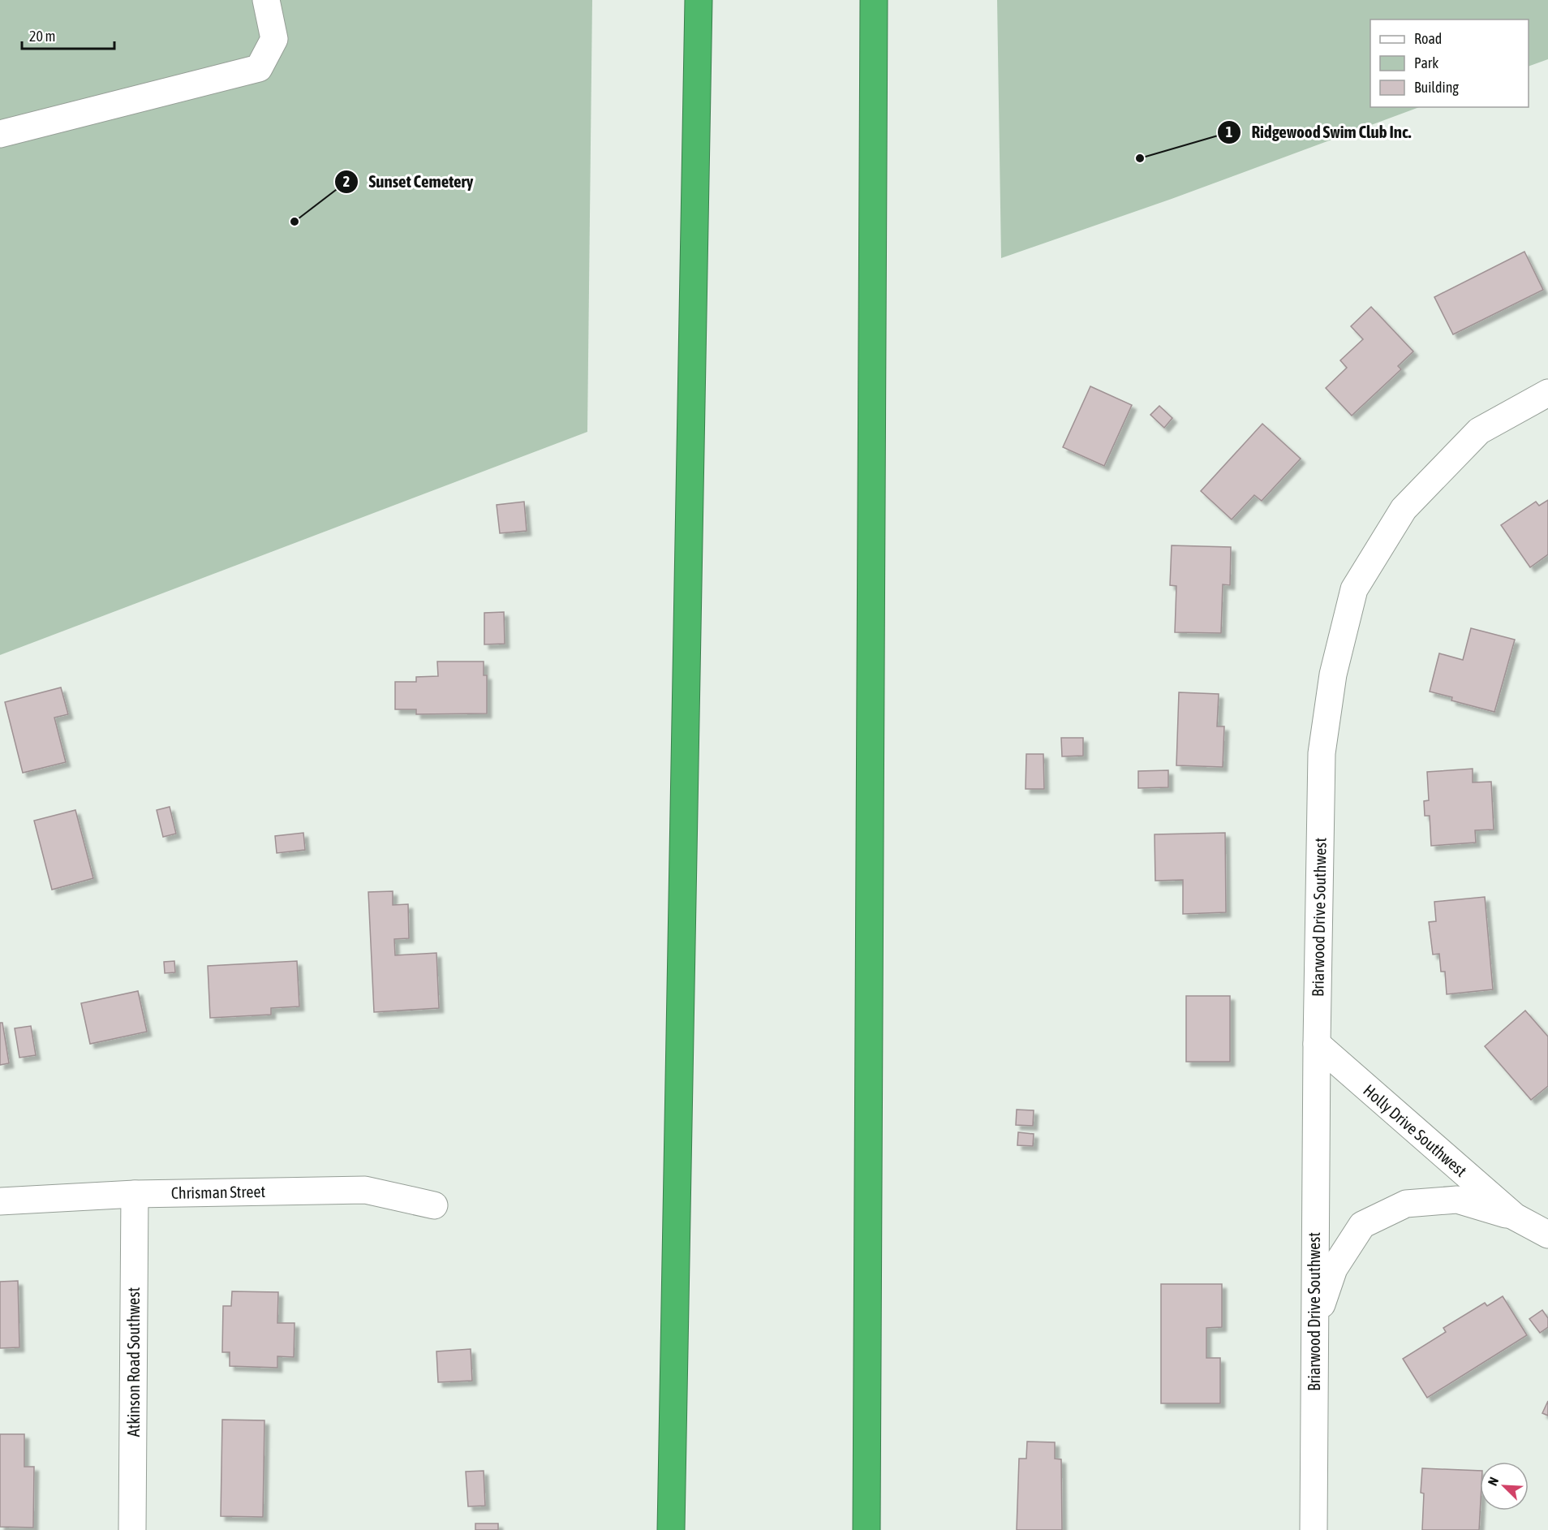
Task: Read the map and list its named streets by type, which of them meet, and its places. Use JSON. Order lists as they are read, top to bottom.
{
  "streets": {
    "street": [
      "Briarwood Drive Southwest",
      "Holly Drive Southwest",
      "Chrisman Street",
      "Atkinson Road Southwest"
    ]
  },
  "crossings": [
    ["Briarwood Drive Southwest", "Holly Drive Southwest"],
    ["Chrisman Street", "Atkinson Road Southwest"]
  ],
  "places": ["Ridgewood Swim Club Inc.", "Sunset Cemetery"],
  "legend": ["Road", "Park", "Building"],
  "scale_bar": "20 m",
  "north": "top left"
}
